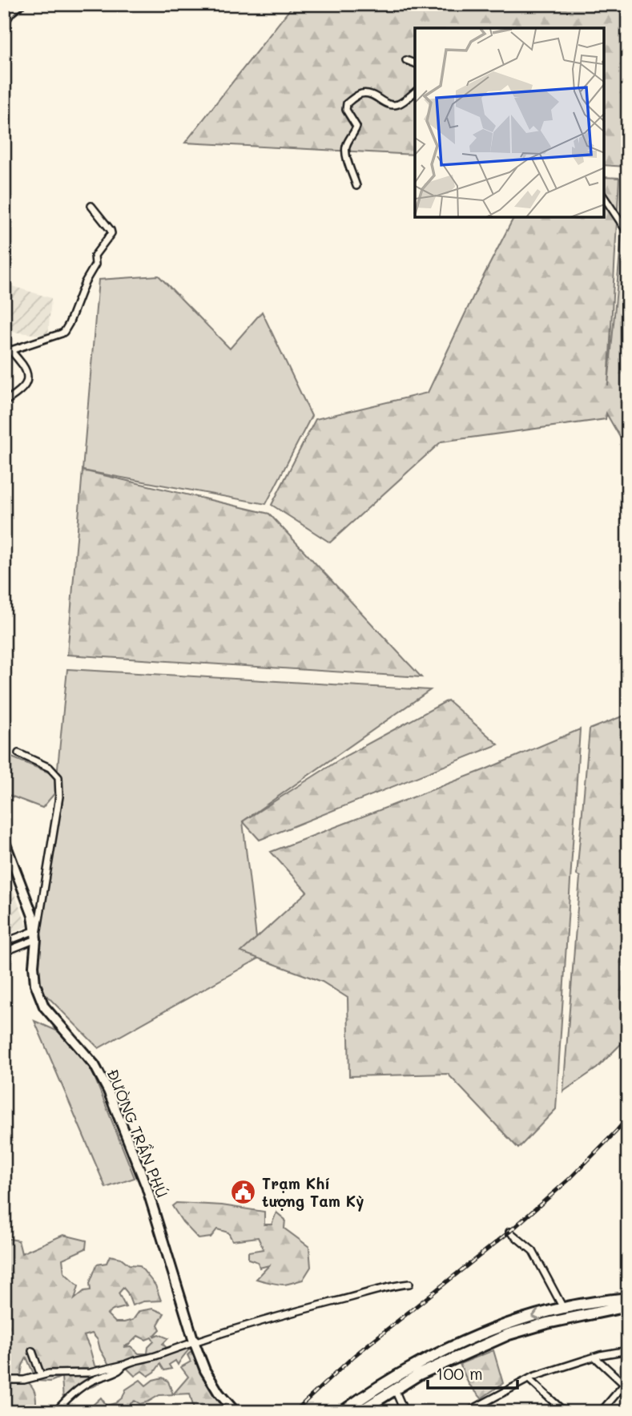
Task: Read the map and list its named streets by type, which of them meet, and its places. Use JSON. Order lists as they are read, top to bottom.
{
  "streets": {
    "main road": ["ĐƯỜNG TRẦN PHÚ"]
  },
  "places": {
    "public building": ["Trạm Khí tượng Tam Kỳ"]
  },
  "scale_bar": "100 m"
}
